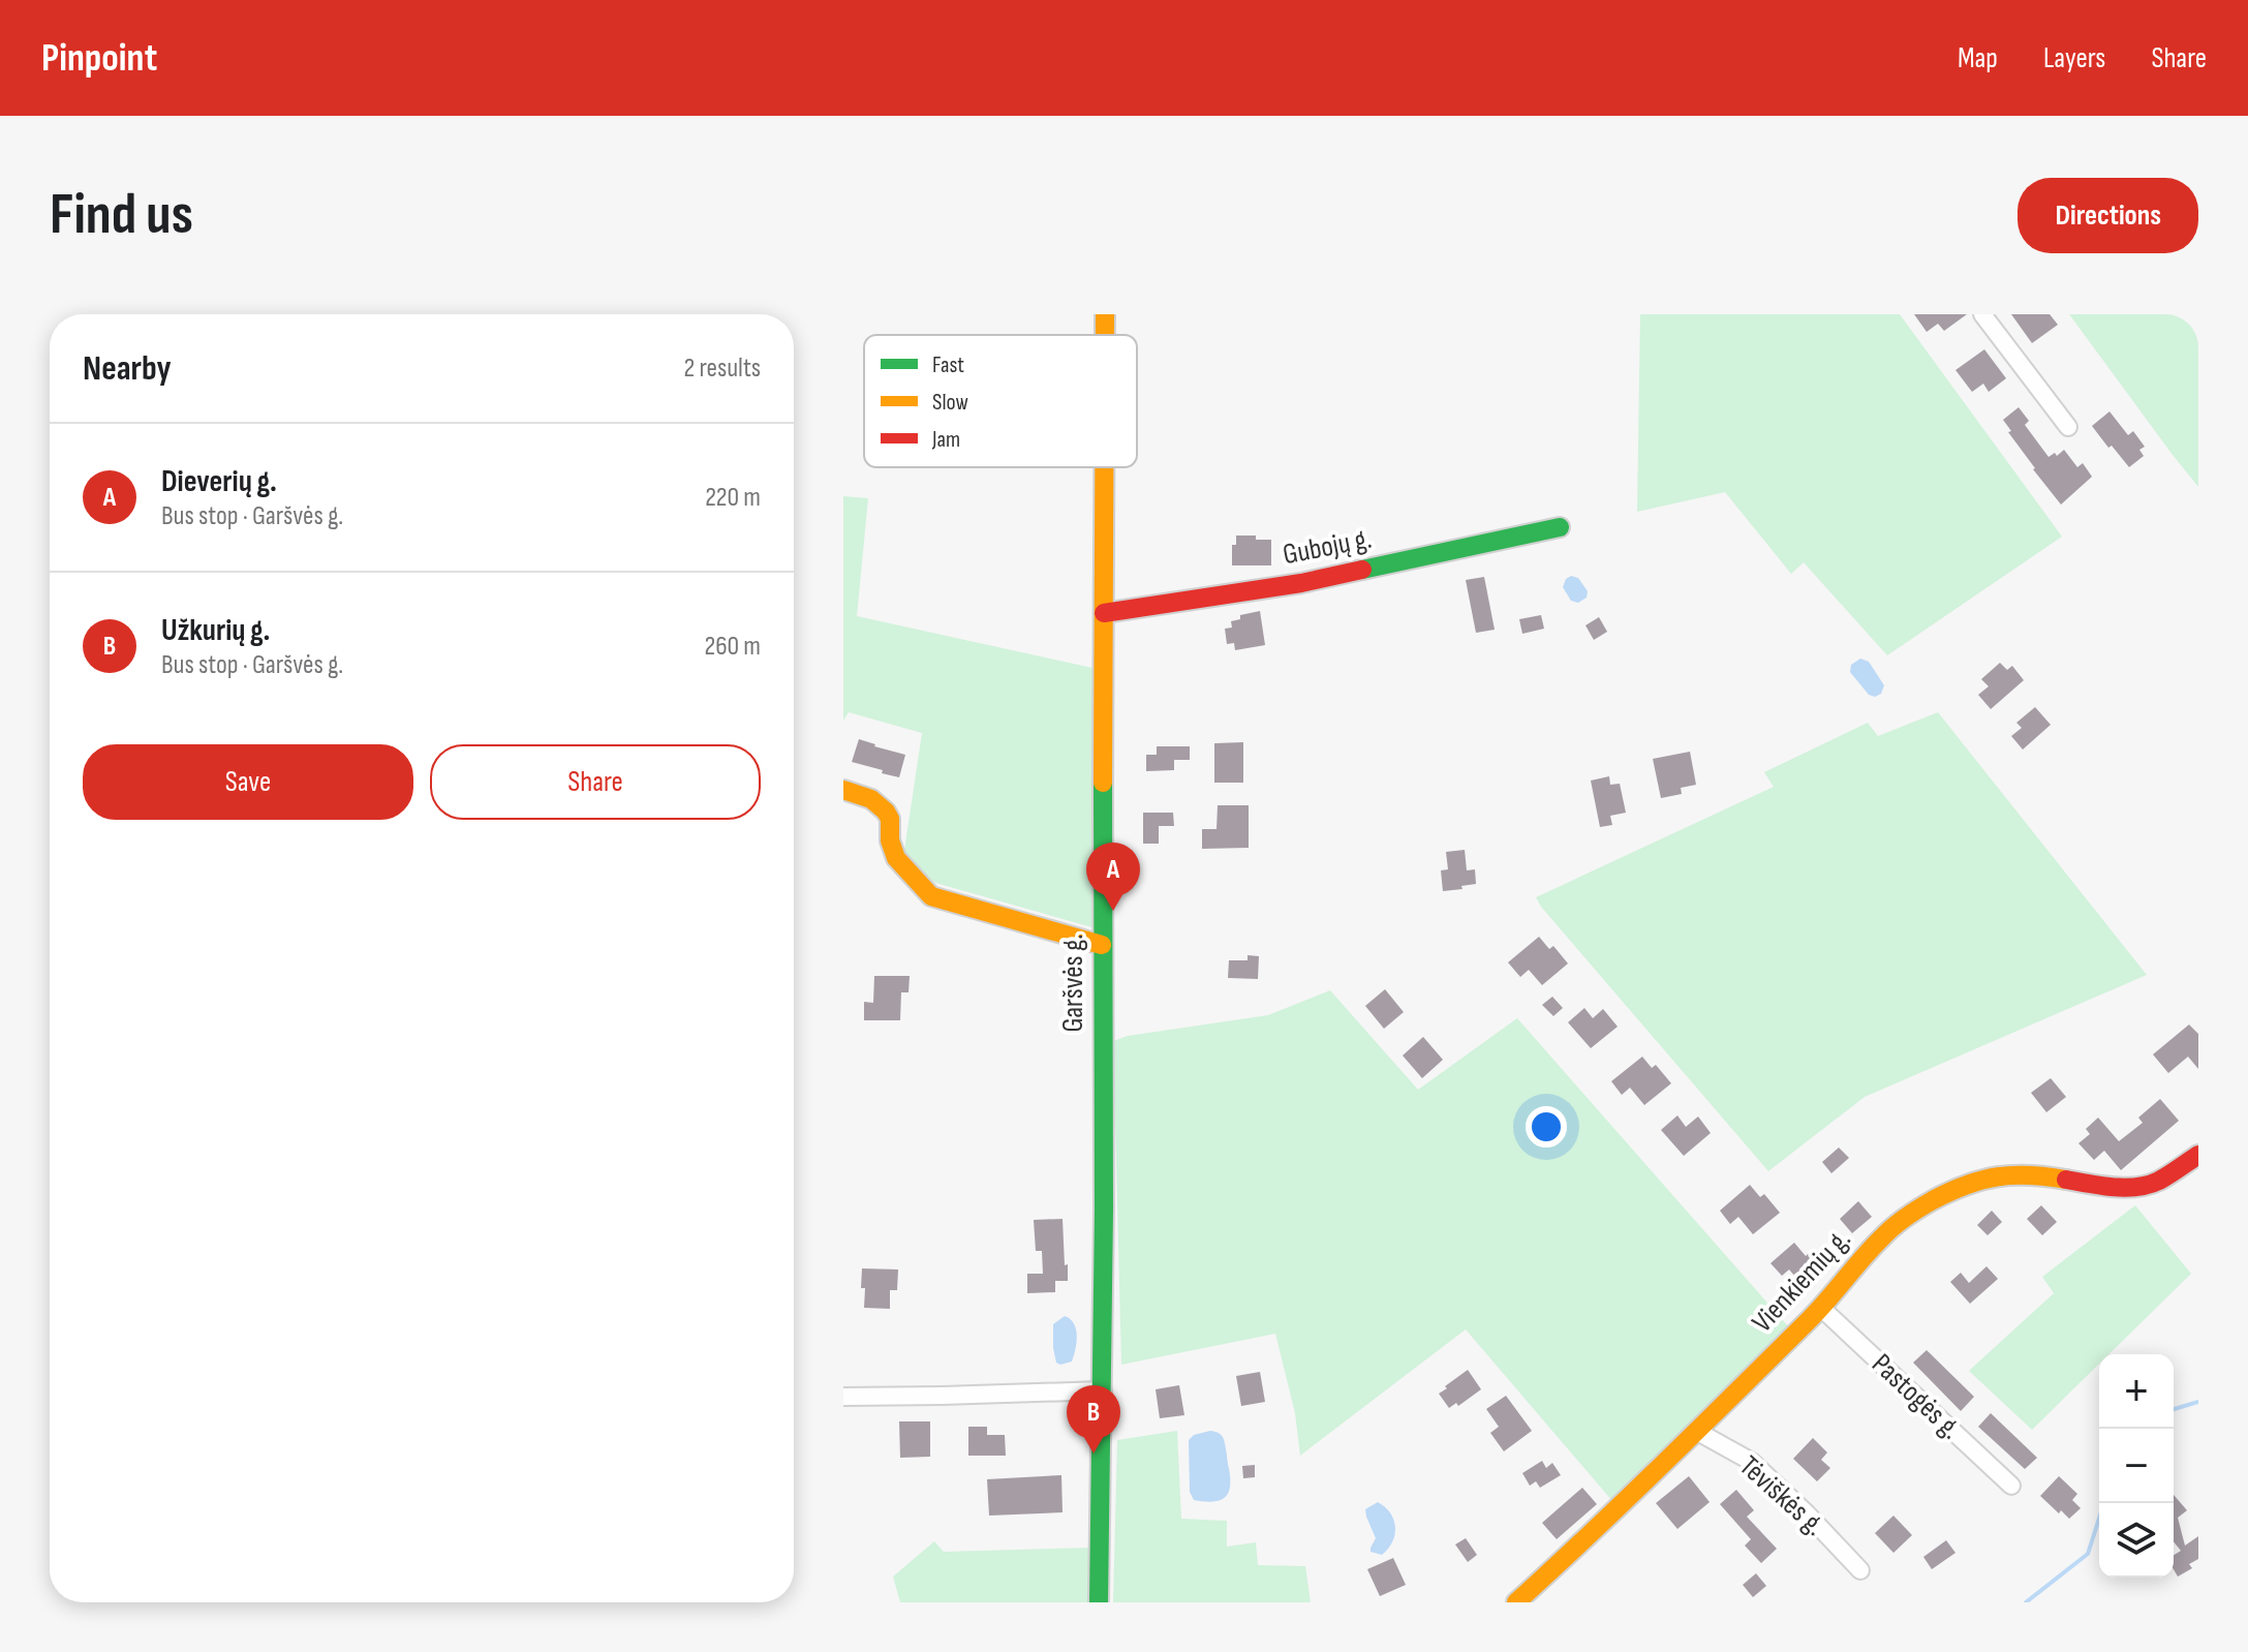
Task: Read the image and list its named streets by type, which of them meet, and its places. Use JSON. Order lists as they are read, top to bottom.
{
  "streets": {
    "street": [
      "Gubojų g.",
      "Garšvės g.",
      "Vienkiemių g.",
      "Pastogės g.",
      "Tėviškės g."
    ]
  },
  "crossings": [
    ["Gubojų g.", "Garšvės g."],
    ["Vienkiemių g.", "Pastogės g."],
    ["Vienkiemių g.", "Tėviškės g."]
  ],
  "legend": ["Fast", "Slow", "Jam"],
  "page": {
    "header": "Pinpoint",
    "nav": ["Map", "Layers", "Share"],
    "buttons": [
      "Directions",
      ["Save", "Share"]
    ],
    "title": "Find us",
    "heading": ["Nearby", "2 results"],
    "list": [
      {
        "mark": "A",
        "name": "Dieverių g.",
        "note": "Bus stop · Garšvės g.",
        "value": "220 m"
      },
      {
        "mark": "B",
        "name": "Užkurių g.",
        "note": "Bus stop · Garšvės g.",
        "value": "260 m"
      }
    ],
    "pins": ["A", "B"],
    "map_buttons": ["+", "−"]
  }
}
